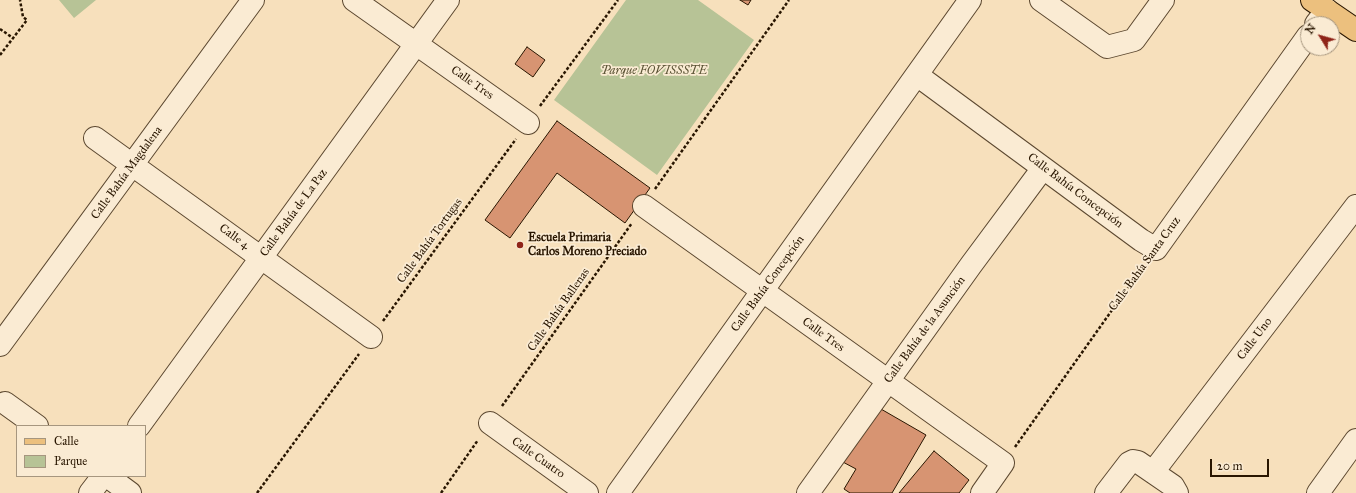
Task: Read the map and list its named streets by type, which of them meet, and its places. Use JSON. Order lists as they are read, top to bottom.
{
  "streets": {
    "street": [
      "Calle Tres",
      "Calle Bahía Magdalena",
      "Calle Bahía Concepción",
      "Calle Bahía de La Paz",
      "Calle 4",
      "Calle Bahía Santa Cruz",
      "Calle Bahía de la Asunción",
      "Calle Uno",
      "Calle Cuatro"
    ],
    "path": ["Calle Bahía Tortugas", "Calle Bahía Ballenas"]
  },
  "crossings": [
    ["Calle Tres", "Calle Bahía Concepción"],
    ["Calle Tres", "Calle Bahía de La Paz"],
    ["Calle Tres", "Calle Bahía Tortugas"],
    ["Calle Tres", "Calle Bahía Santa Cruz"],
    ["Calle Tres", "Calle Bahía Ballenas"],
    ["Calle Tres", "Calle Bahía de la Asunción"],
    ["Calle Bahía Magdalena", "Calle 4"],
    ["Calle Bahía Concepción", "Calle Bahía Santa Cruz"],
    ["Calle Bahía Concepción", "Calle Bahía de la Asunción"],
    ["Calle Bahía de La Paz", "Calle 4"],
    ["Calle 4", "Calle Bahía Tortugas"],
    ["Calle Bahía Ballenas", "Calle Cuatro"]
  ],
  "parks": ["Parque FOVISSSTE"],
  "places": ["Escuela Primaria Carlos Moreno Preciado"],
  "legend": ["Calle", "Parque"],
  "scale_bar": "20 m",
  "north": "top left"
}
